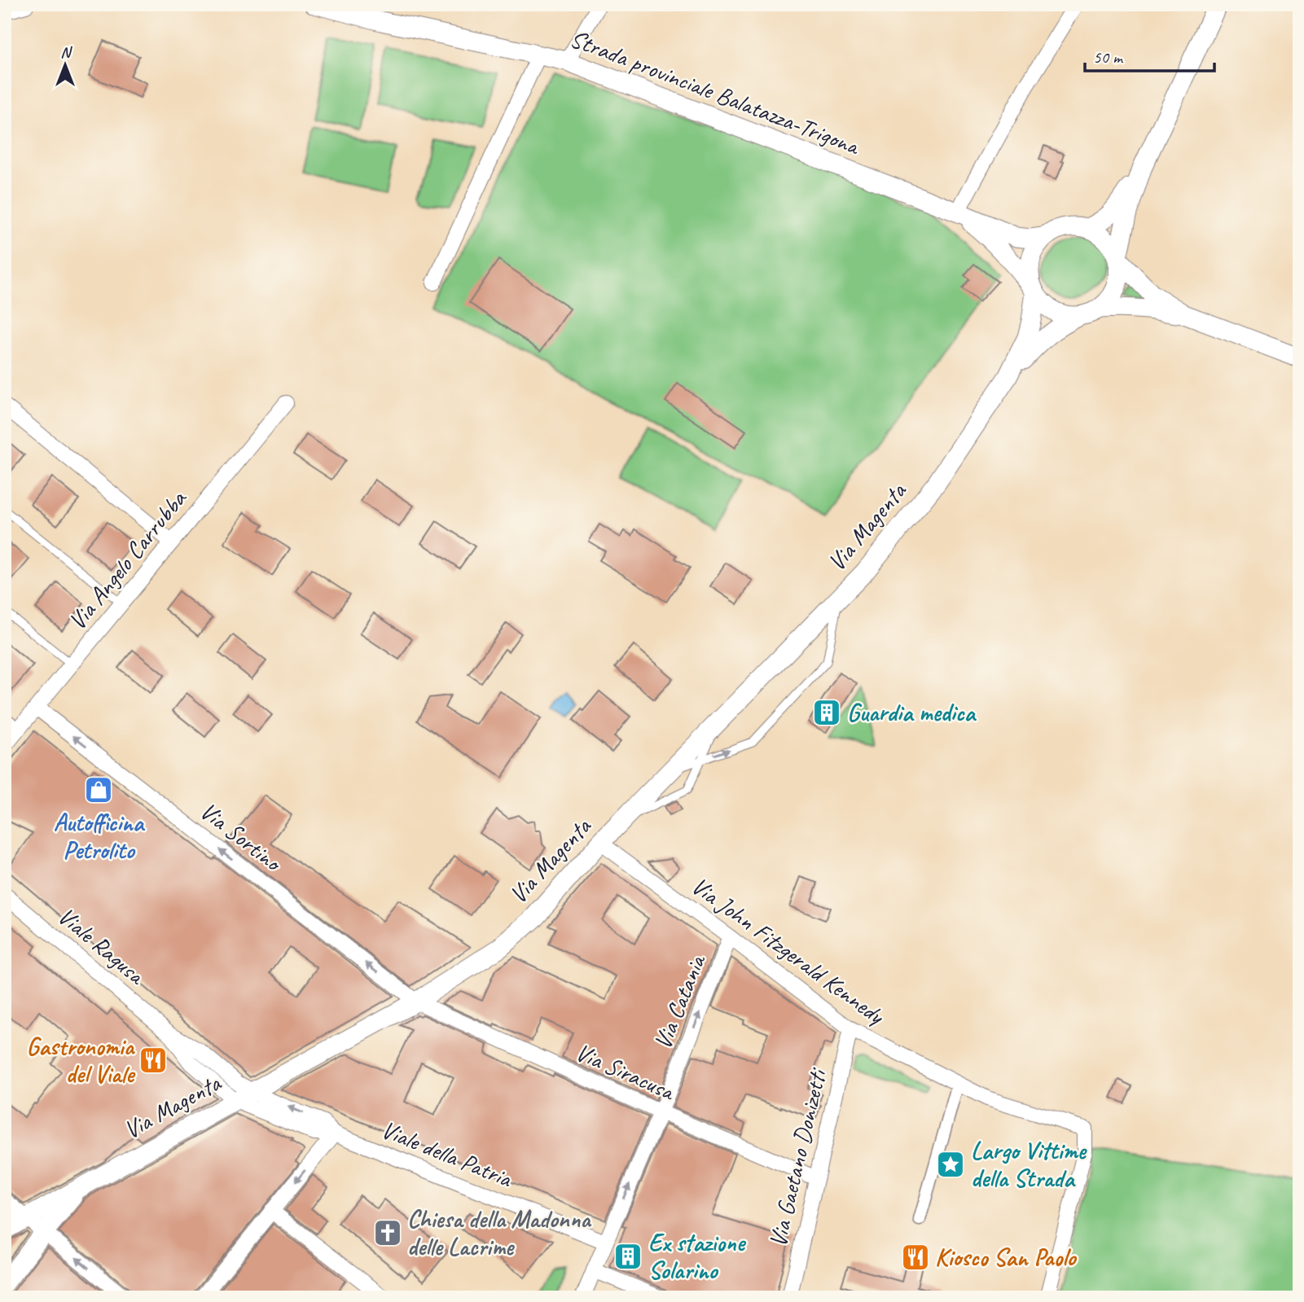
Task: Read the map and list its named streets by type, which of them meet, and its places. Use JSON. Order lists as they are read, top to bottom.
{
  "streets": {
    "street": [
      "Strada provinciale Balatazza-Trigona",
      "Via Magenta",
      "Via Angelo Carrubba",
      "Via Sortino",
      "Viale Ragusa",
      "Via John Fitzgerald Kennedy",
      "Via Catania",
      "Via Siracusa",
      "Viale della Patria",
      "Via Gaetano Donizetti"
    ]
  },
  "crossings": [
    ["Via Magenta", "Via Sortino"],
    ["Via Magenta", "Via John Fitzgerald Kennedy"],
    ["Via Magenta", "Via Siracusa"],
    ["Via Angelo Carrubba", "Via Sortino"],
    ["Via Sortino", "Via Siracusa"],
    ["Via John Fitzgerald Kennedy", "Via Catania"],
    ["Via John Fitzgerald Kennedy", "Via Gaetano Donizetti"],
    ["Via Catania", "Via Siracusa"],
    ["Via Catania", "Viale della Patria"],
    ["Via Siracusa", "Via Gaetano Donizetti"]
  ],
  "one_way": ["Via Sortino", "Via Catania"],
  "places": {
    "building": ["Guardia medica", "Ex stazione Solarino"],
    "shop": ["Autofficina Petrolito"],
    "restaurant": ["Gastronomia del Viale", "Kiosco San Paolo"],
    "place": ["Largo Vittime della Strada"],
    "church": ["Chiesa della Madonna delle Lacrime"]
  },
  "scale_bar": "50 m",
  "north": "top"
}
